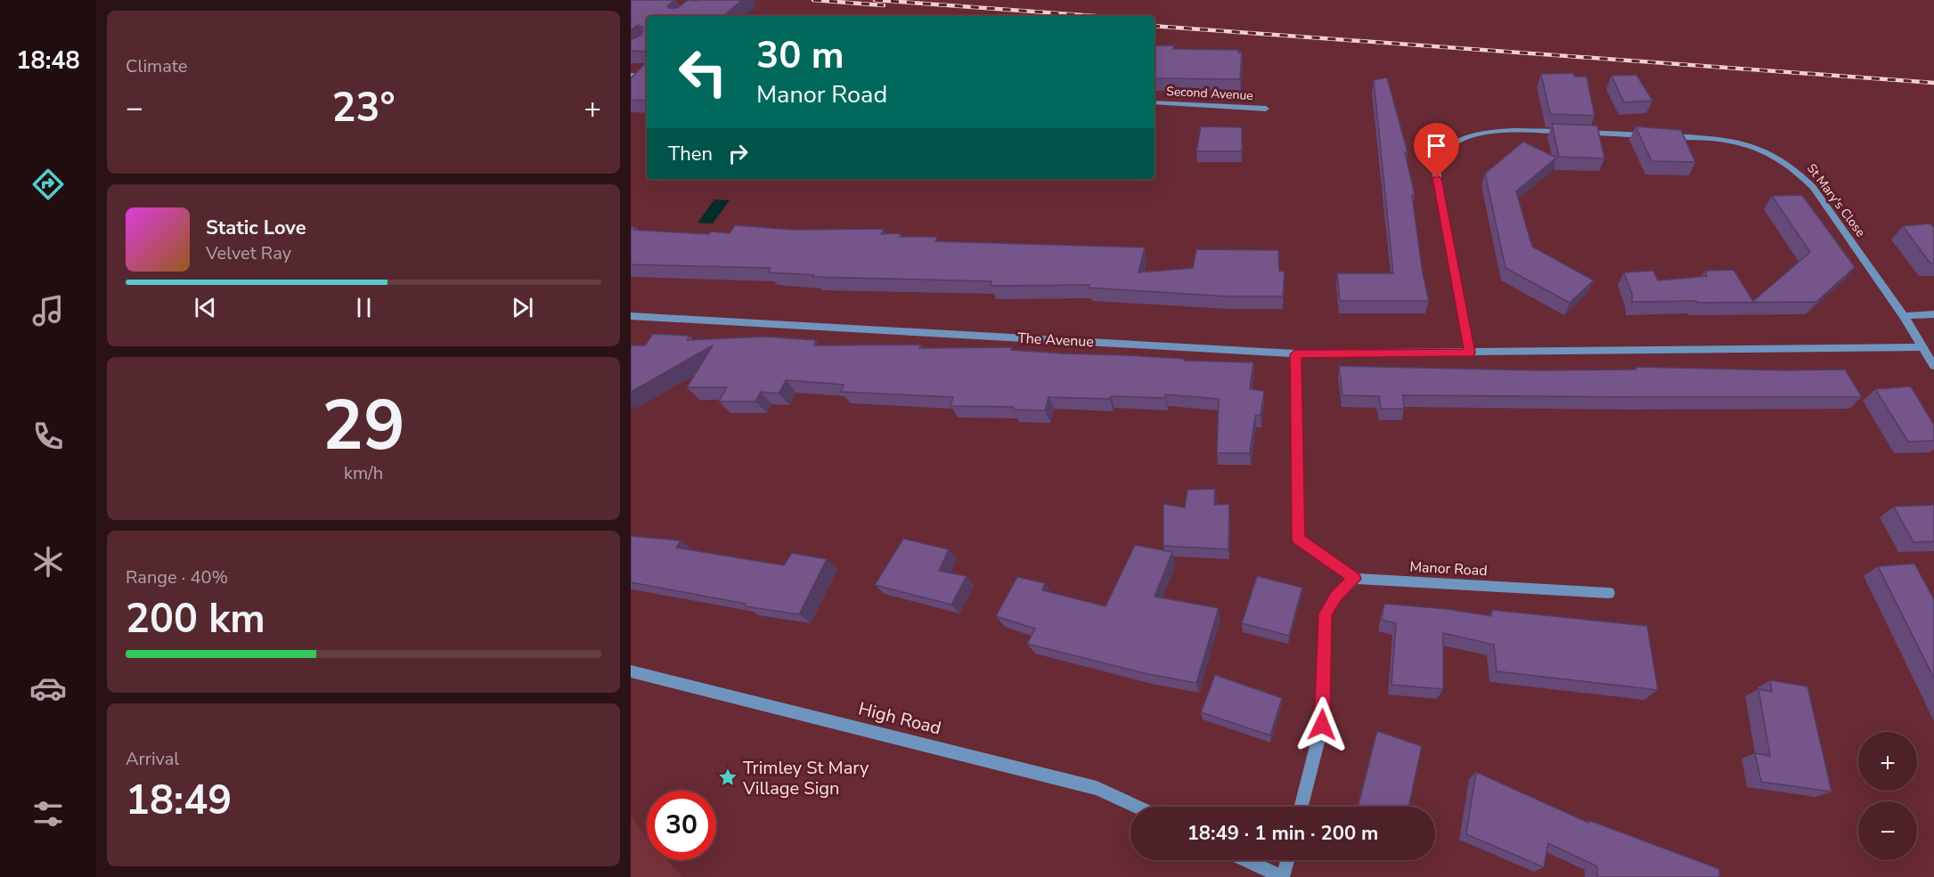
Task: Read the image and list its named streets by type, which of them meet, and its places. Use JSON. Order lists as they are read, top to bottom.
{
  "streets": {
    "street": [
      "Second Avenue",
      "St Mary's Close",
      "The Avenue",
      "Manor Road",
      "High Road"
    ]
  },
  "places": {
    "place": ["Trimley St Mary Village Sign"]
  },
  "page": {
    "tabs": "18:48",
    "tile": [
      "Climate",
      ["29", "km/h"],
      ["Range · 40%", "200 km"],
      ["Arrival", "18:49"]
    ],
    "turn": ["30 m", "Manor Road"],
    "heat": ["−", "23°", "+"],
    "then": "Then",
    "song": ["Static Love", "Velvet Ray"],
    "map_buttons": ["+", "−"],
    "limit": "30",
    "trip": "18:49 · 1 min · 200 m"
  }
}
